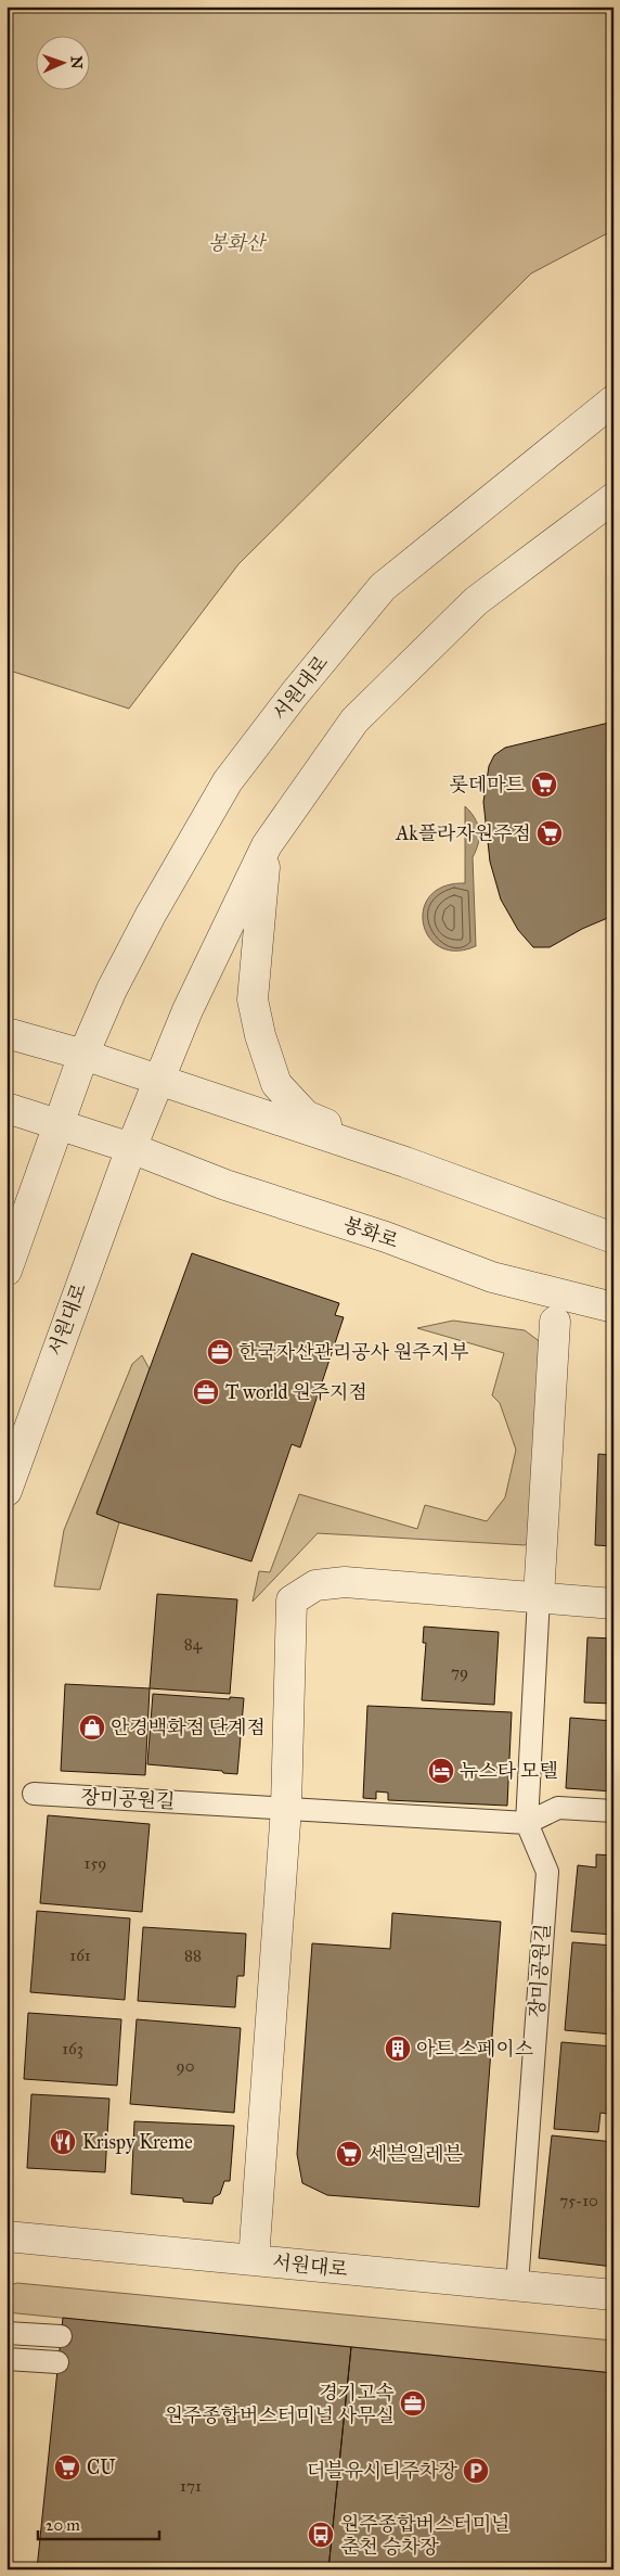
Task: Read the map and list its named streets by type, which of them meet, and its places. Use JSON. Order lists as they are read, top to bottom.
{
  "streets": {
    "street": ["서원대로", "봉화로"],
    "lane": ["장미공원길"]
  },
  "crossings": [
    ["서원대로", "봉화로"],
    ["서원대로", "장미공원길"]
  ],
  "parks": ["봉화산"],
  "places": {
    "supermarket": [
      "롯데마트",
      "Ak플라자원주점",
      "세븐일레븐",
      "CU"
    ],
    "office": ["한국자산관리공사 원주지부", "T world 원주지점", "경기고속 원주종합버스터미널 사무실"],
    "shop": ["안경백화점 단계점"],
    "hotel": ["뉴스타 모텔"],
    "building": ["아트 스페이스"],
    "restaurant": ["Krispy Kreme"],
    "parking": ["더블유시티주차장"],
    "bus stop": ["원주종합버스터미널 춘천 승차장"]
  },
  "house_numbers": [
    "84",
    "79",
    "159",
    "161",
    "88",
    "163",
    "90",
    "75-10",
    "171"
  ],
  "scale_bar": "20 m",
  "north": "right"
}
